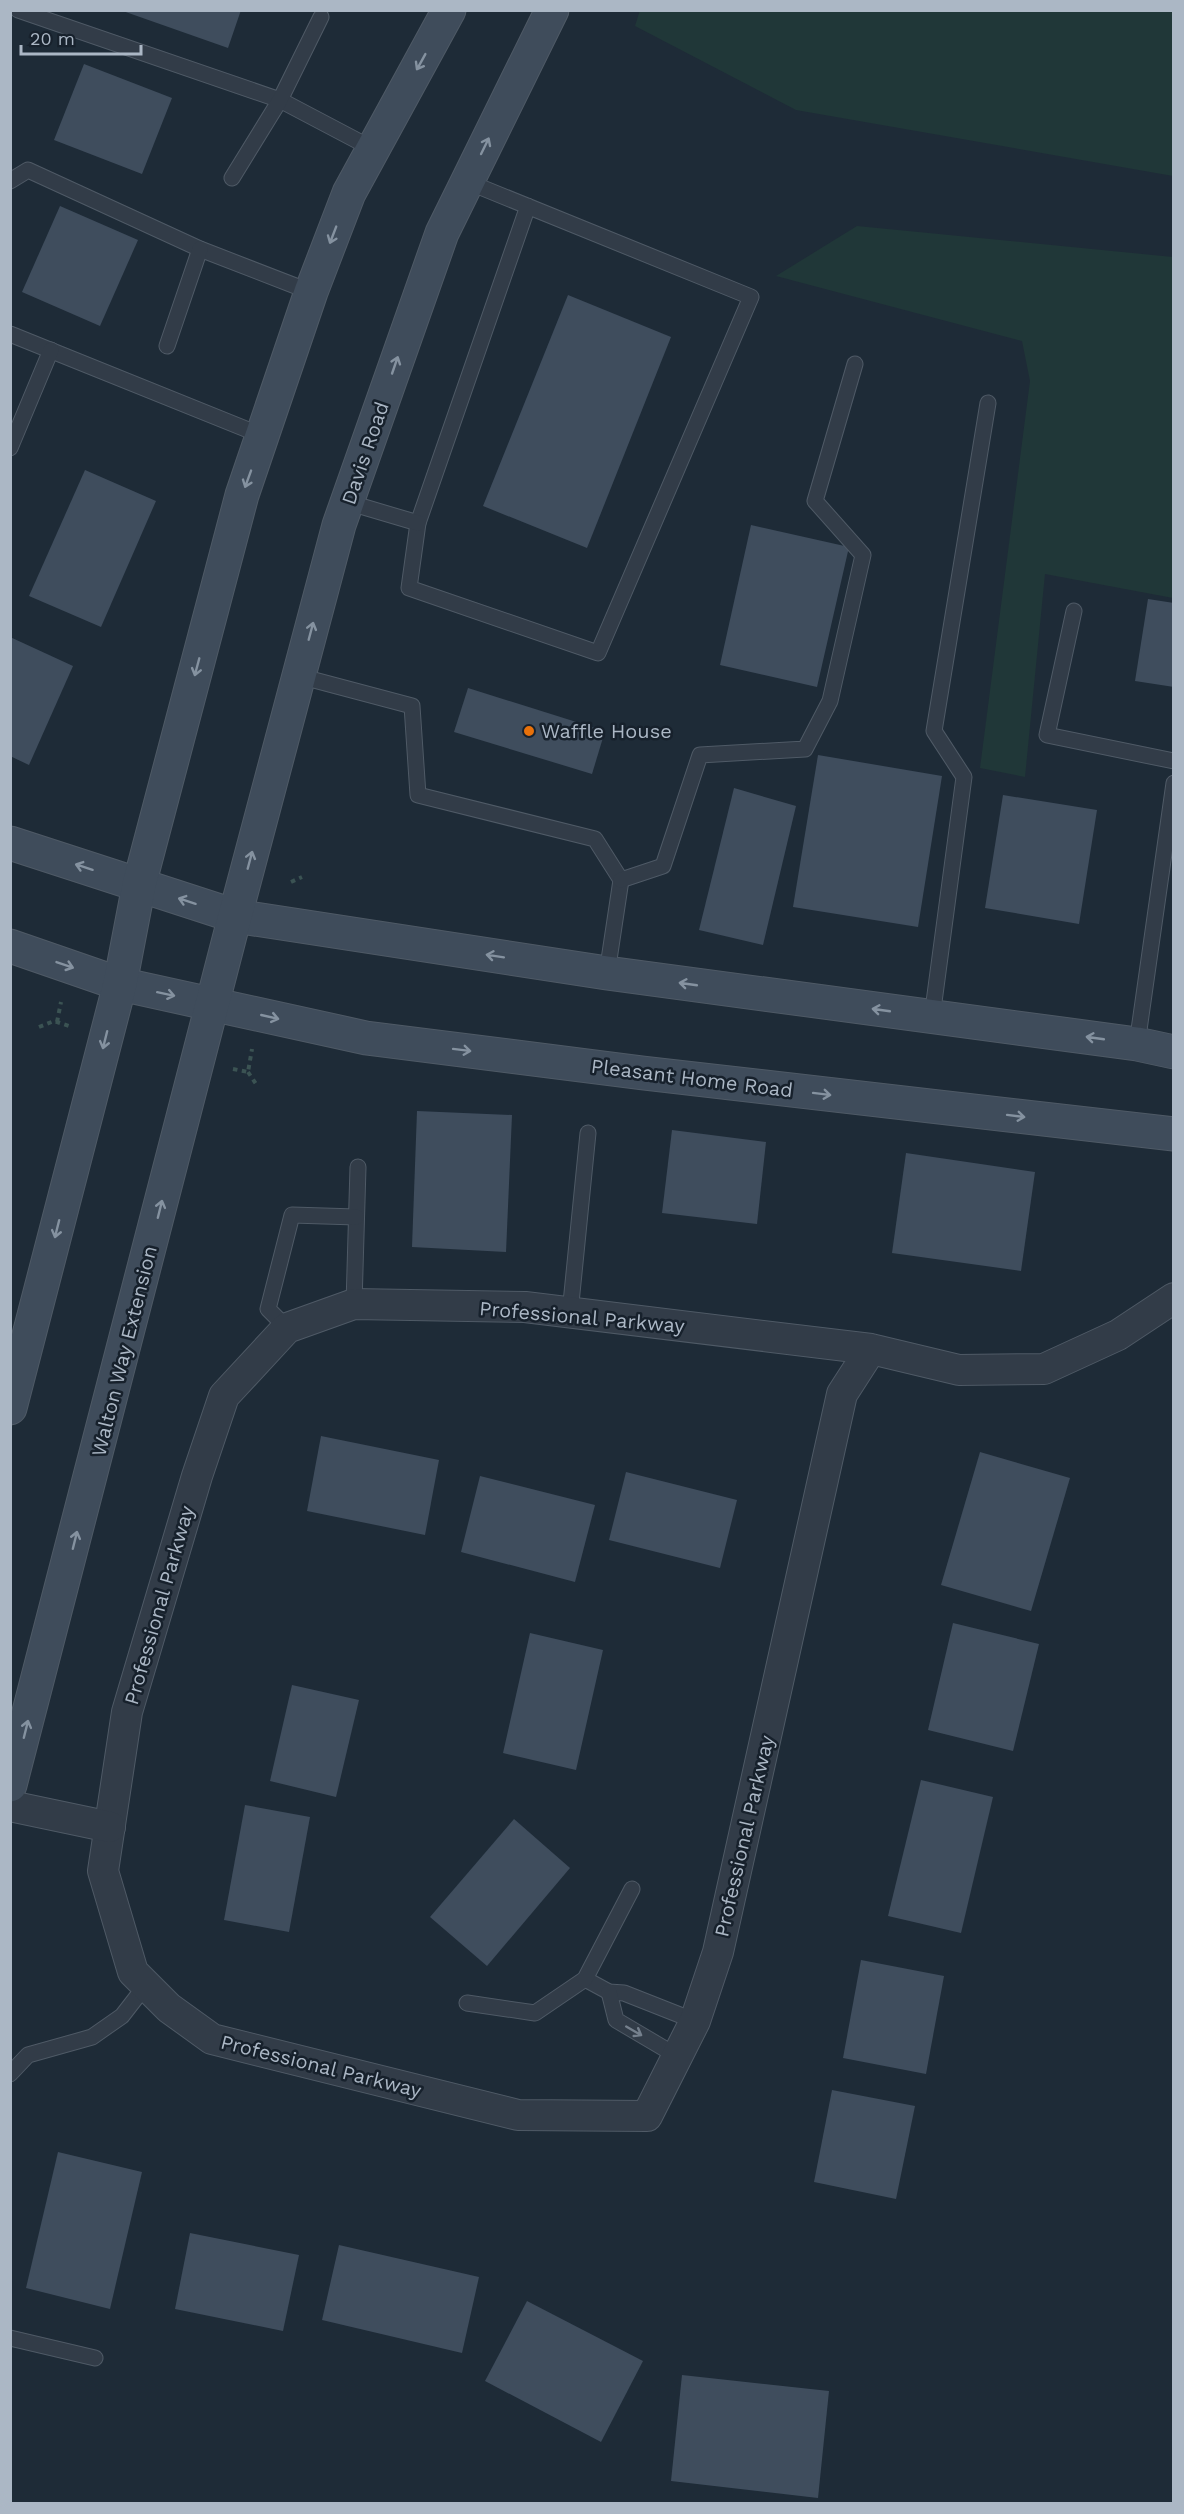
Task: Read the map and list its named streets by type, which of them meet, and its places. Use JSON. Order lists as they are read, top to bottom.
{
  "streets": {
    "main road": ["Davis Road", "Pleasant Home Road", "Walton Way Extension"],
    "street": ["Professional Parkway"]
  },
  "crossings": [
    ["Davis Road", "Walton Way Extension"],
    ["Pleasant Home Road", "Walton Way Extension"]
  ],
  "places": ["Waffle House"],
  "scale_bar": "20 m"
}
